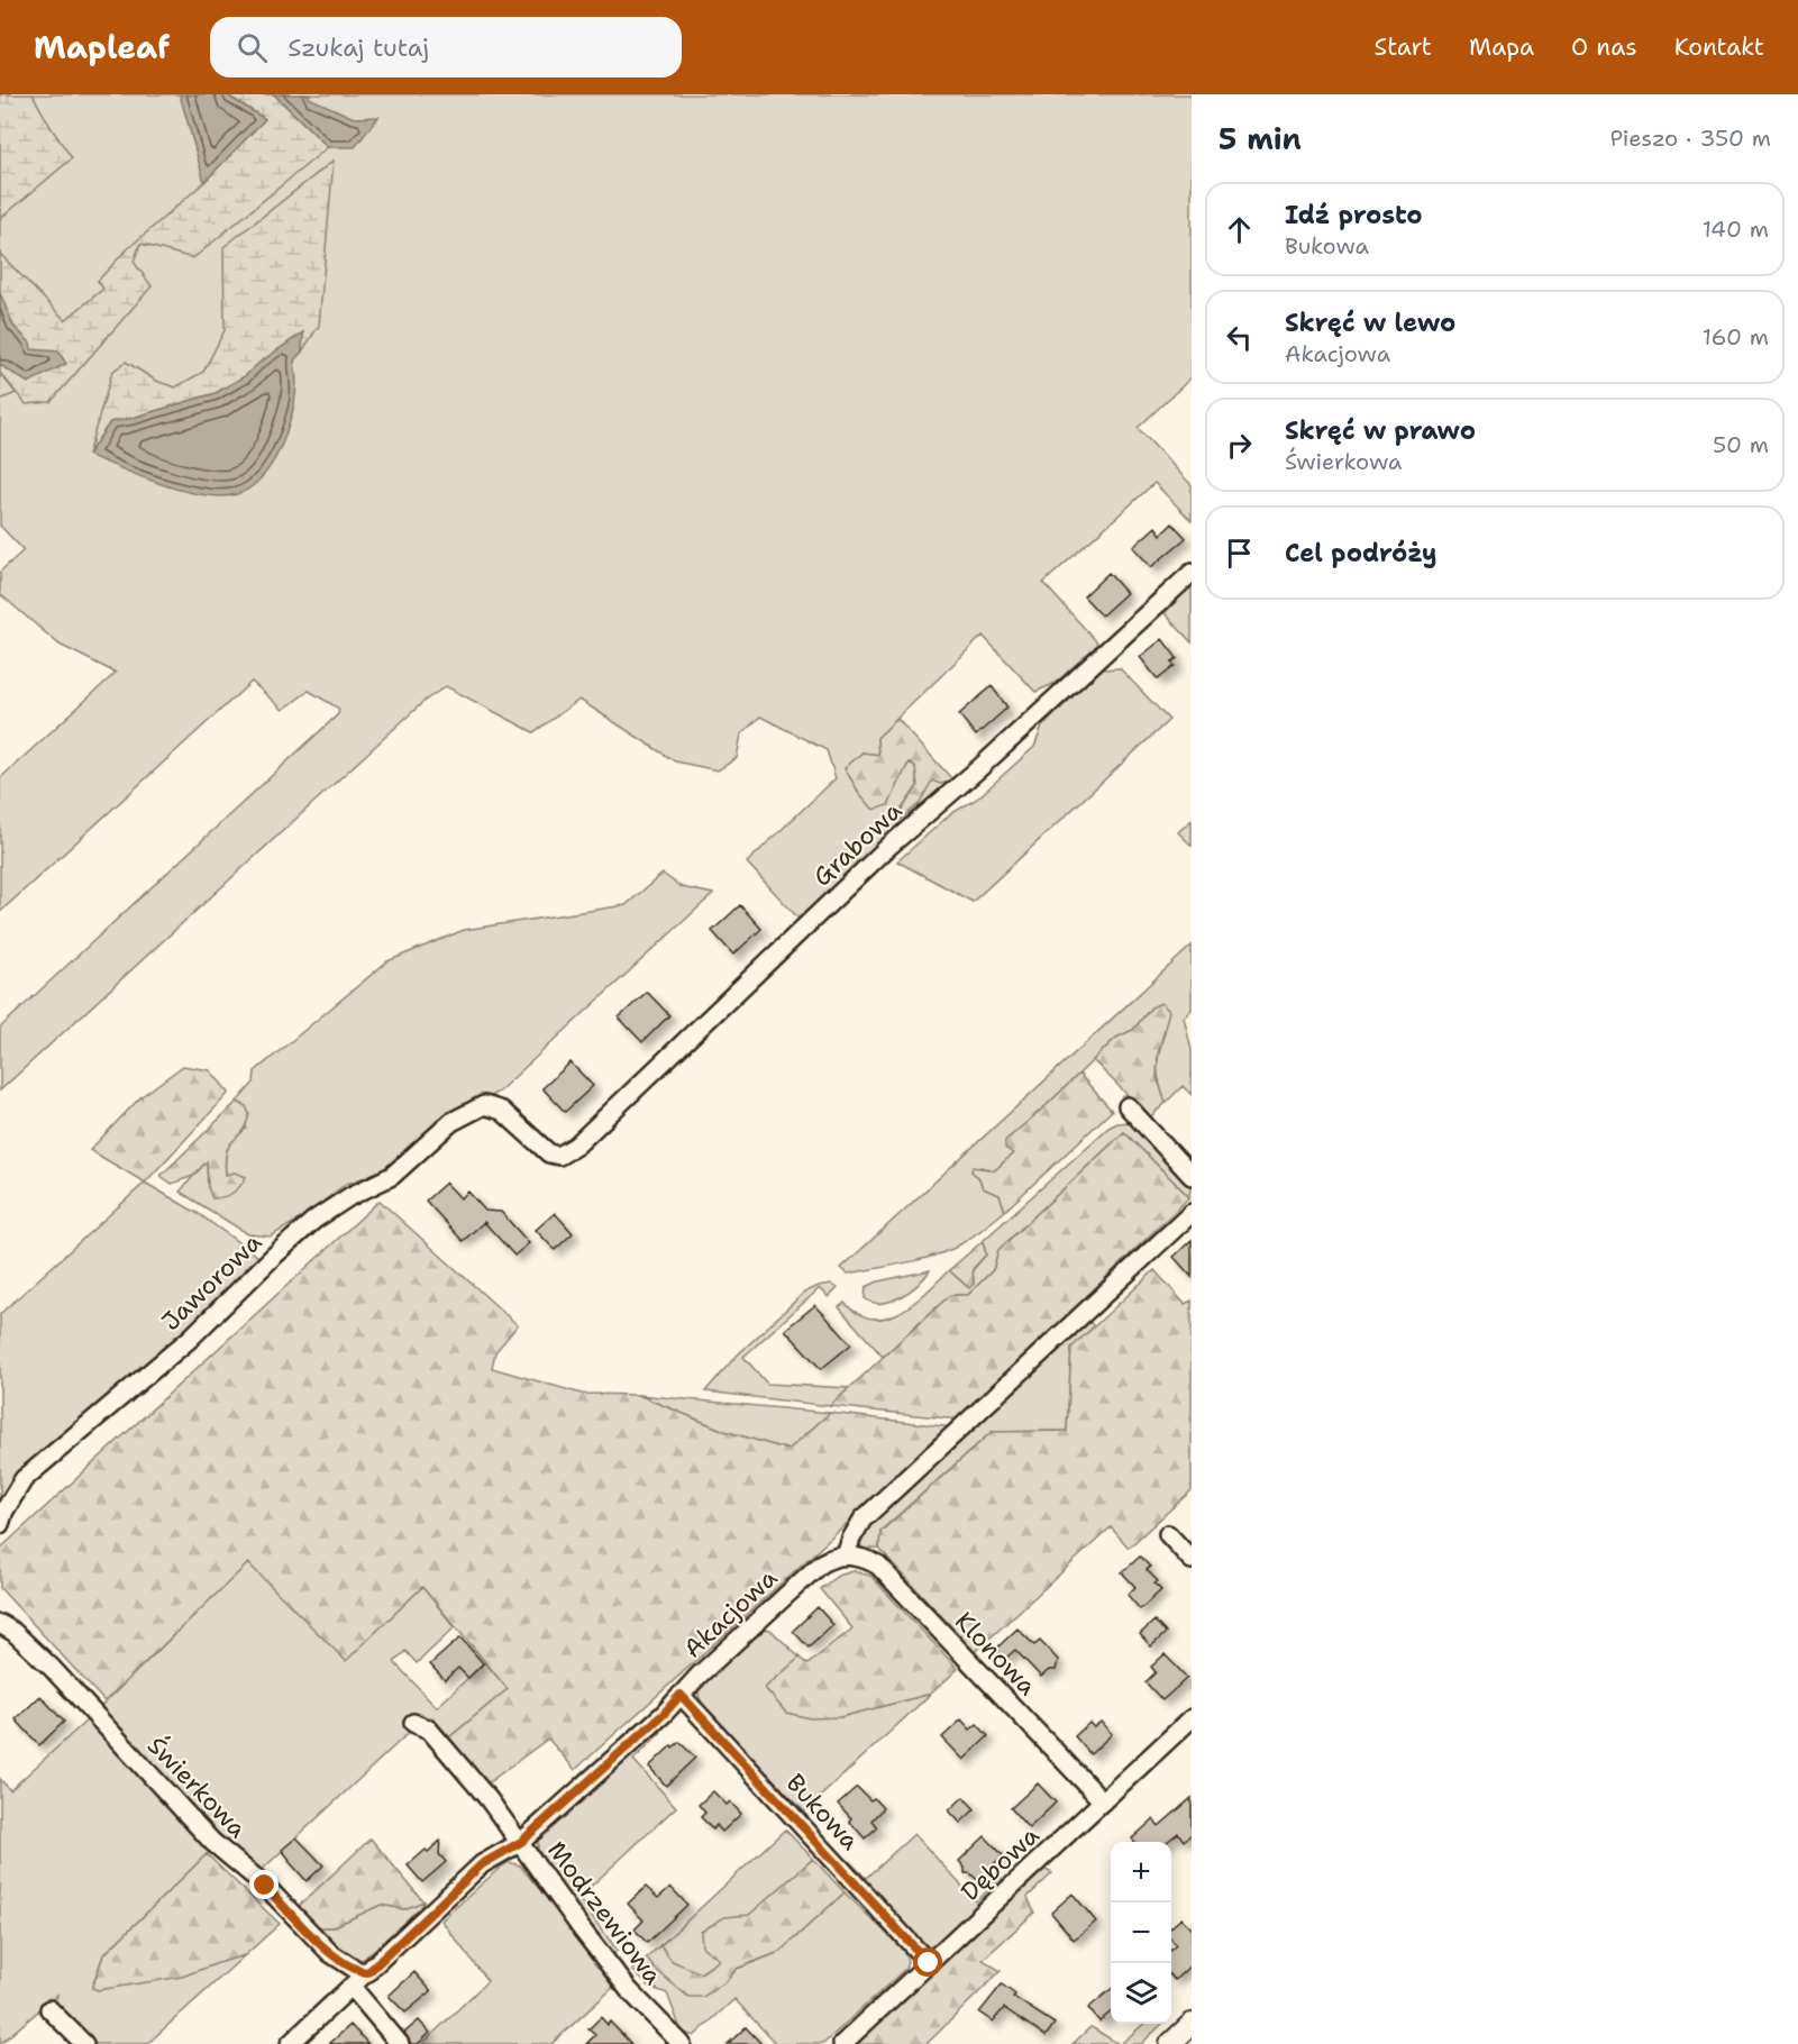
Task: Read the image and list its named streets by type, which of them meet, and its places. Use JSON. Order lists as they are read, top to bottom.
{
  "streets": {
    "street": [
      "Grabowa",
      "Jaworowa",
      "Akacjowa",
      "Klonowa",
      "Świerkowa",
      "Bukowa",
      "Dębowa",
      "Modrzewiowa"
    ]
  },
  "crossings": [
    ["Grabowa", "Jaworowa"],
    ["Akacjowa", "Klonowa"],
    ["Akacjowa", "Świerkowa"],
    ["Akacjowa", "Bukowa"],
    ["Akacjowa", "Modrzewiowa"],
    ["Klonowa", "Dębowa"],
    ["Bukowa", "Dębowa"]
  ],
  "page": {
    "header": "Mapleaf",
    "search": "Szukaj tutaj",
    "nav": [
      "Start",
      "Mapa",
      "O nas",
      "Kontakt"
    ],
    "heading": ["5 min", "Pieszo · 350 m"],
    "list": [
      ["Idź prosto", "Bukowa", "140 m"],
      ["Skręć w lewo", "Akacjowa", "160 m"],
      ["Skręć w prawo", "Świerkowa", "50 m"],
      "Cel podróży"
    ],
    "map_buttons": ["+", "−"]
  }
}
